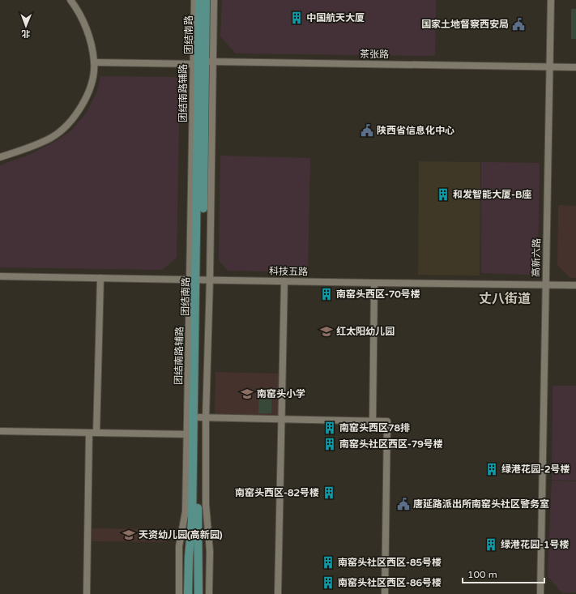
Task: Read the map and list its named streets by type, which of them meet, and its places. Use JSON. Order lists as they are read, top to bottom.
{
  "streets": {
    "main road": ["团结南路"],
    "street": [
      "茶张路",
      "团结南路辅路",
      "高新六路",
      "科技五路"
    ]
  },
  "crossings": [
    ["团结南路", "茶张路"],
    ["团结南路", "团结南路辅路"],
    ["团结南路", "科技五路"],
    ["茶张路", "团结南路辅路"],
    ["茶张路", "高新六路"],
    ["团结南路辅路", "科技五路"],
    ["高新六路", "科技五路"]
  ],
  "districts": ["丈八街道"],
  "places": {
    "building": [
      "中国航天大厦",
      "和发智能大厦-B座",
      "南窑头西区-70号楼",
      "南窑头西区78排",
      "南窑头社区西区-79号楼",
      "绿港花园-2号楼",
      "南窑头西区-82号楼",
      "绿港花园-1号楼",
      "南窑头社区西区-85号楼",
      "南窑头社区西区-86号楼"
    ],
    "public building": ["国家土地督察西安局", "陕西省信息化中心", "唐延路派出所南窑头社区警务室"],
    "school or university": ["红太阳幼儿园", "南窑头小学", "天资幼儿园(高新园)"]
  },
  "scale_bar": "100 m",
  "north": "bottom"
}
